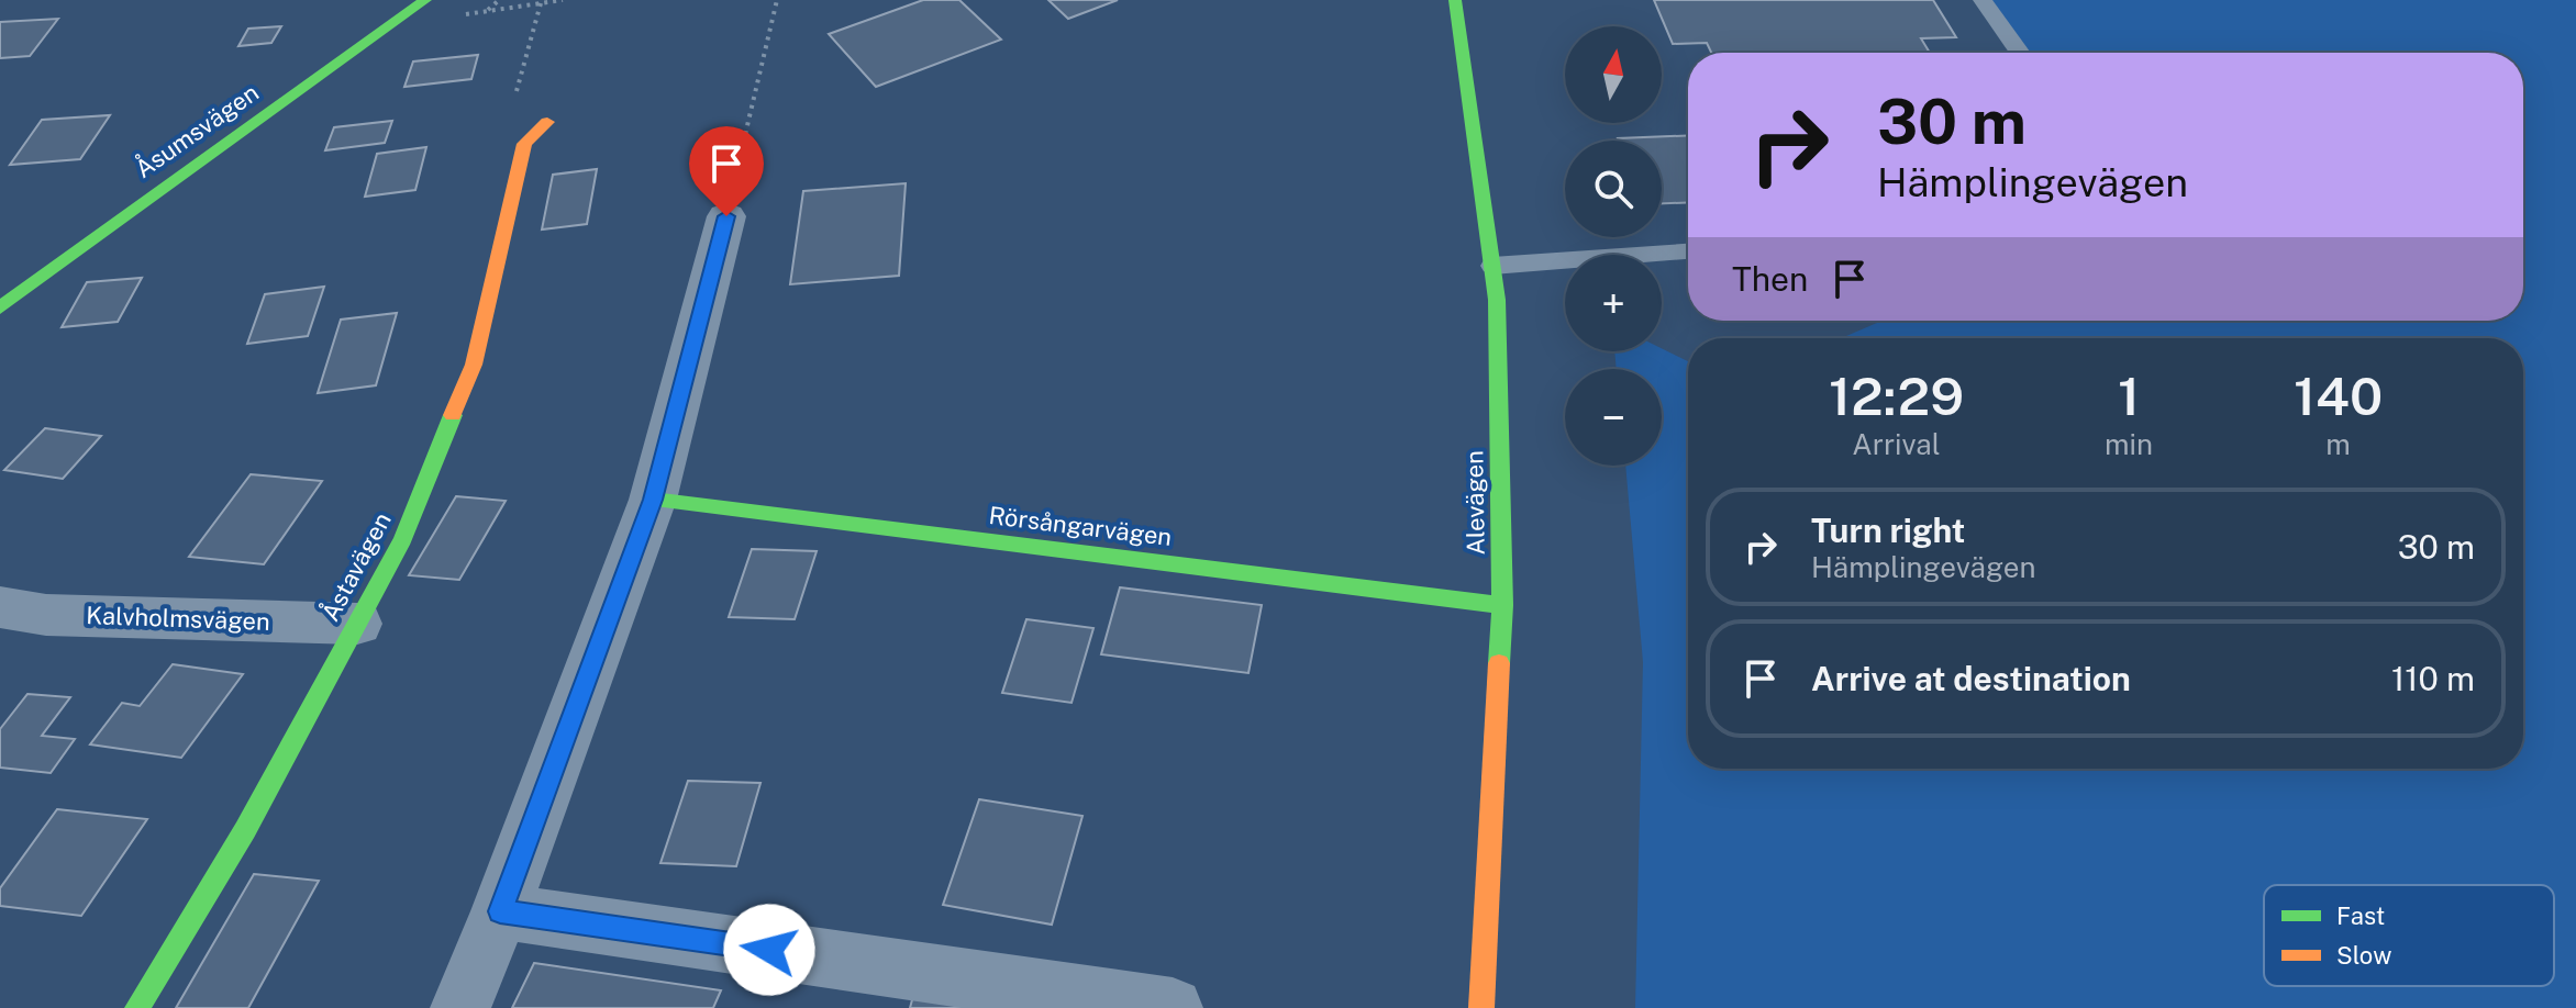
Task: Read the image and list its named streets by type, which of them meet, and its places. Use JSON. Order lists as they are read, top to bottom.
{
  "streets": {
    "street": [
      "Åsumsvägen",
      "Alevägen",
      "Rörsångarvägen",
      "Åstavägen",
      "Kalvholmsvägen"
    ]
  },
  "crossings": [
    ["Alevägen", "Rörsångarvägen"],
    ["Åstavägen", "Kalvholmsvägen"]
  ],
  "legend": ["Fast", "Slow"],
  "north": "top",
  "page": {
    "map_buttons": ["+", "−"],
    "turn": ["30 m", "Hämplingevägen"],
    "then": "Then",
    "eta": [
      "12:29",
      "Arrival",
      "1",
      "min",
      "140",
      "m"
    ],
    "list": [
      {
        "name": "Turn right",
        "note": "Hämplingevägen",
        "value": "30 m"
      },
      {
        "name": "Arrive at destination",
        "value": "110 m"
      }
    ]
  }
}
